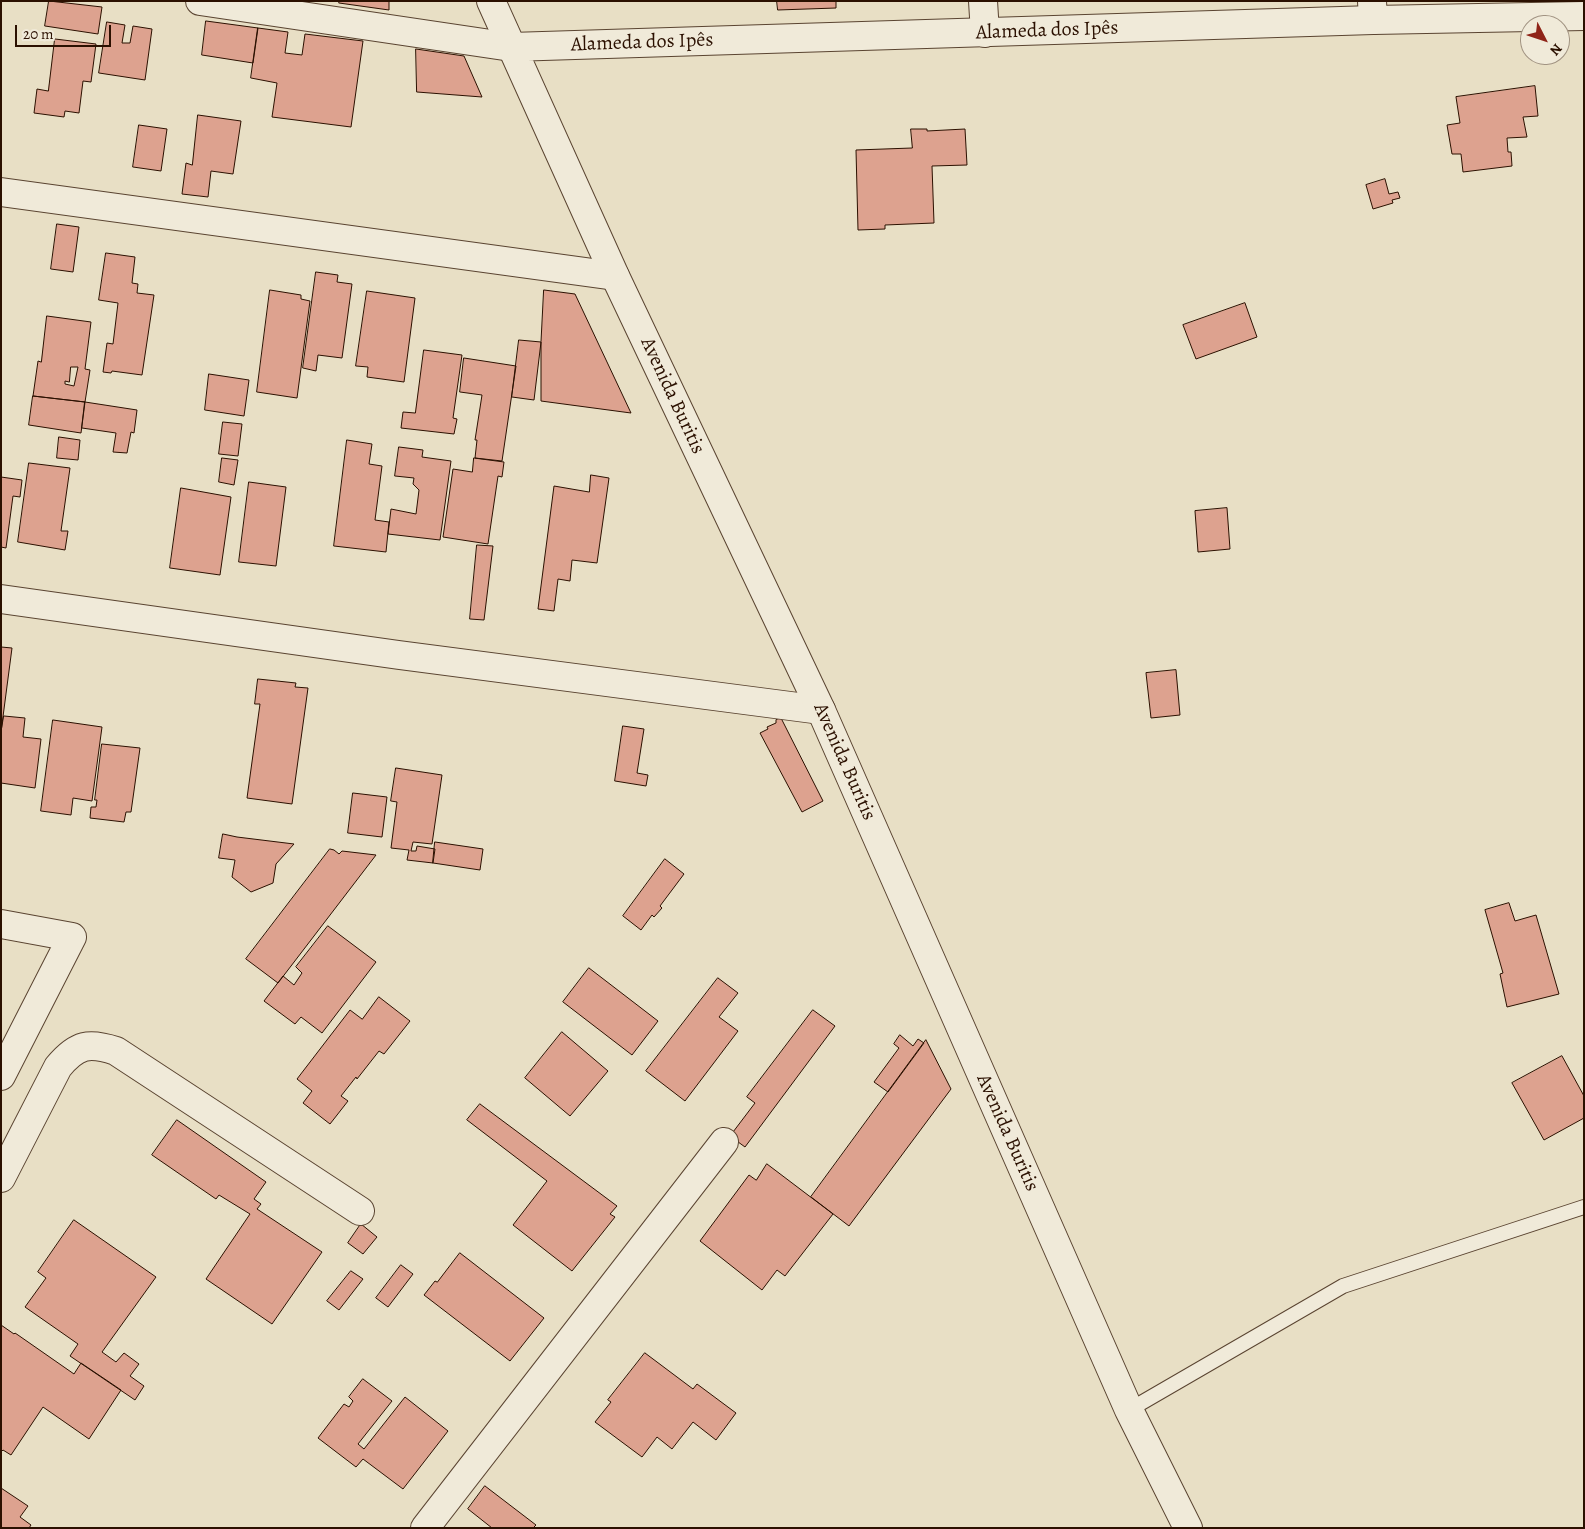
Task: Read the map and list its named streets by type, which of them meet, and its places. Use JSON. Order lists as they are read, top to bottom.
{
  "streets": {
    "street": ["Alameda dos Ipês", "Avenida Buritis"]
  },
  "crossings": [
    ["Alameda dos Ipês", "Avenida Buritis"]
  ],
  "scale_bar": "20 m",
  "north": "bottom right"
}
